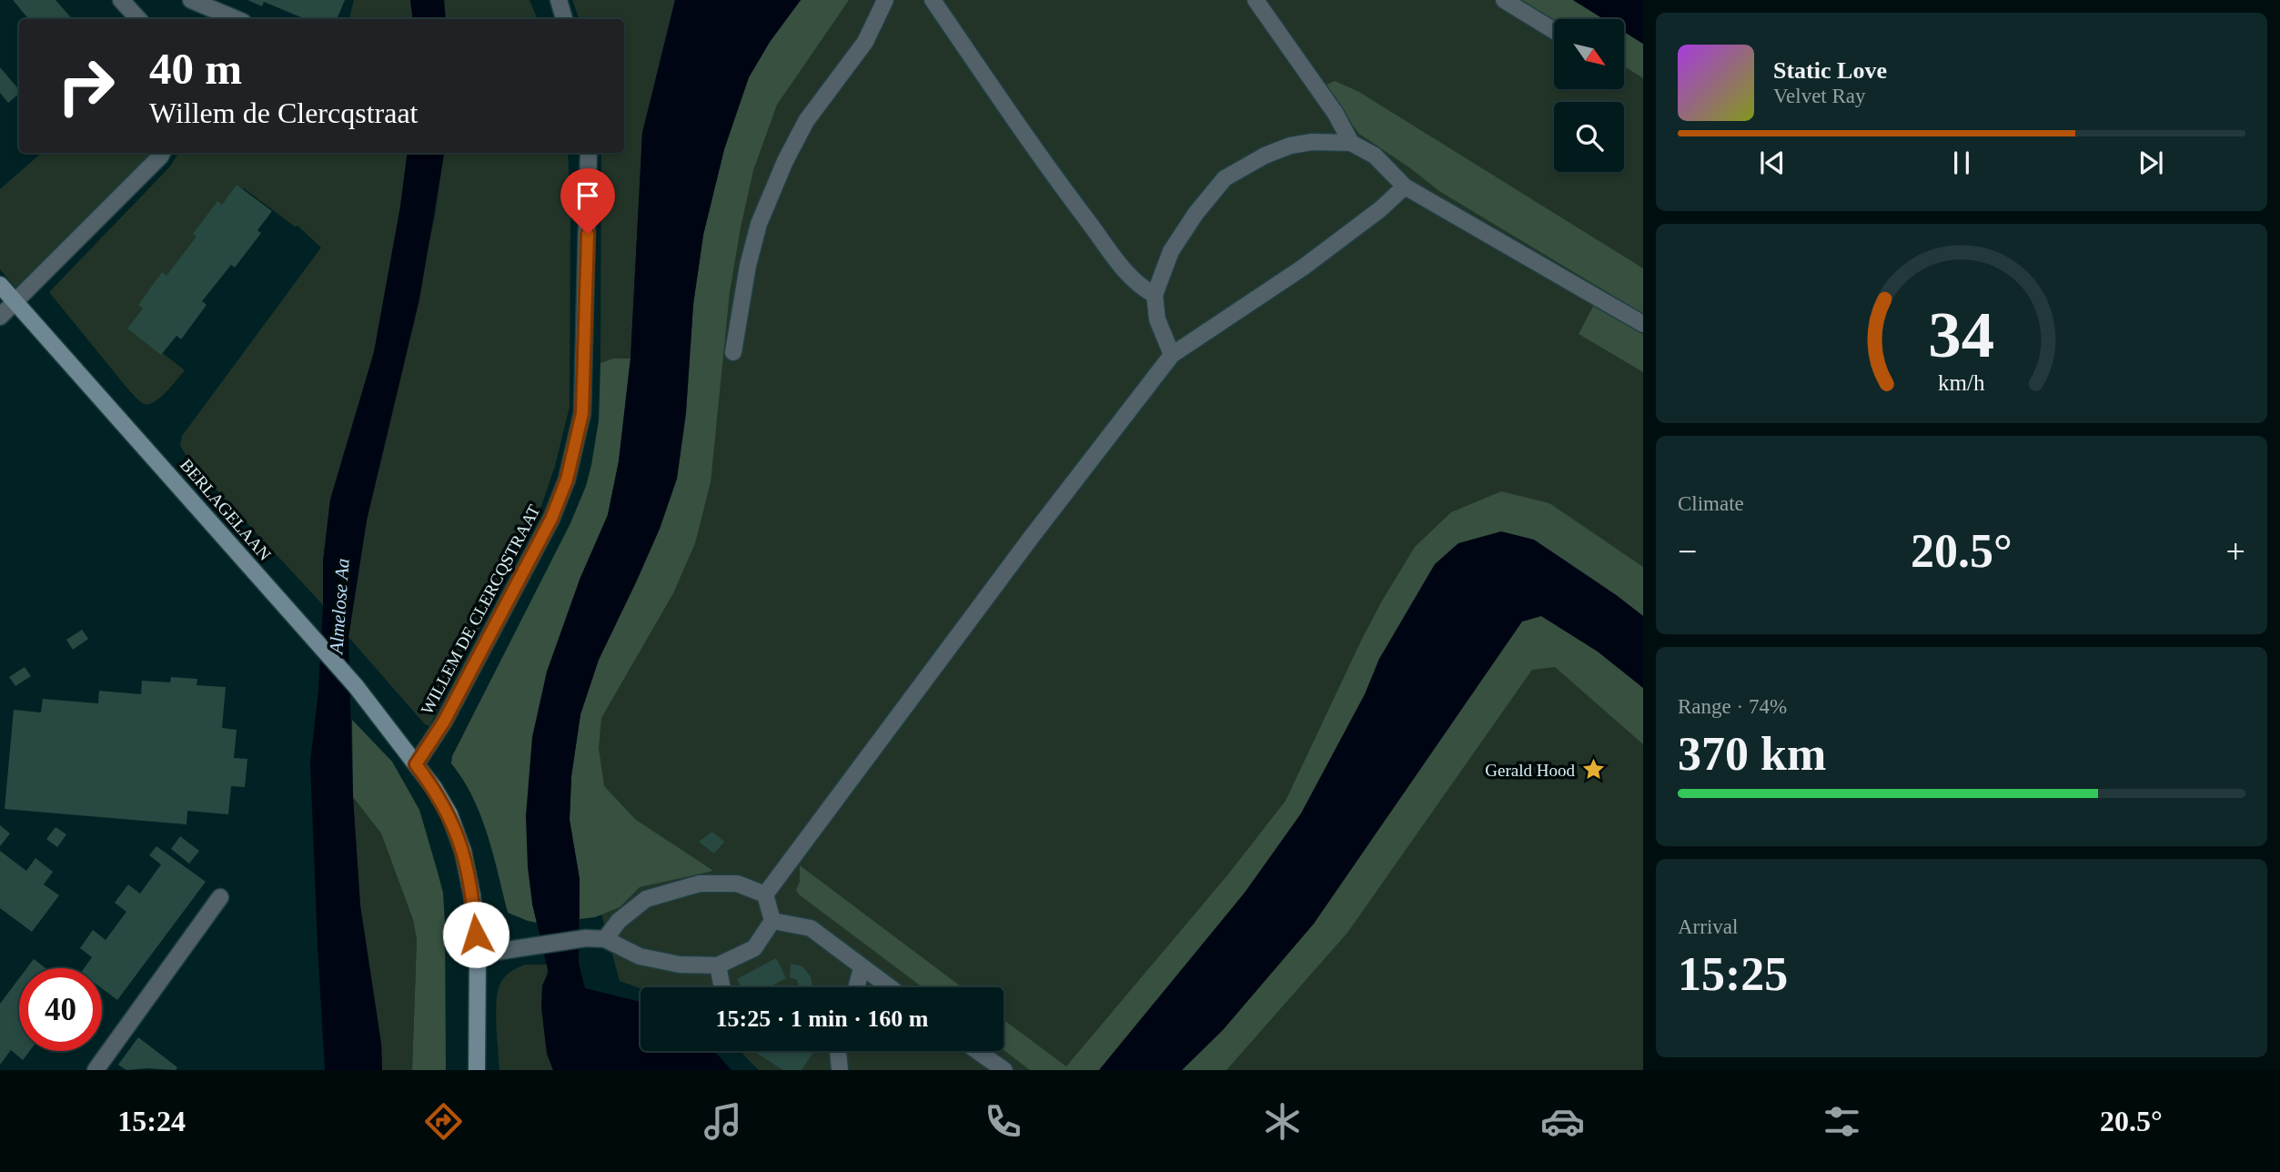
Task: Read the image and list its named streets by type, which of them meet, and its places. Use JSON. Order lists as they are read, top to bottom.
{
  "streets": {
    "street": ["BERLAGELAAN", "WILLEM DE CLERCQSTRAAT"]
  },
  "crossings": [
    ["BERLAGELAAN", "WILLEM DE CLERCQSTRAAT"]
  ],
  "water": ["Almelose Aa"],
  "places": {
    "place": ["Gerald Hood"]
  },
  "north": "bottom right",
  "page": {
    "turn": ["40 m", "Willem de Clercqstraat"],
    "song": ["Static Love", "Velvet Ray"],
    "tile": [
      "Climate",
      ["Range · 74%", "370 km"],
      ["Arrival", "15:25"]
    ],
    "heat": ["−", "20.5°", "+"],
    "limit": "40",
    "trip": "15:25 · 1 min · 160 m",
    "tabs": ["15:24", "20.5°"],
    "gauge": ["34", "km/h"]
  }
}
